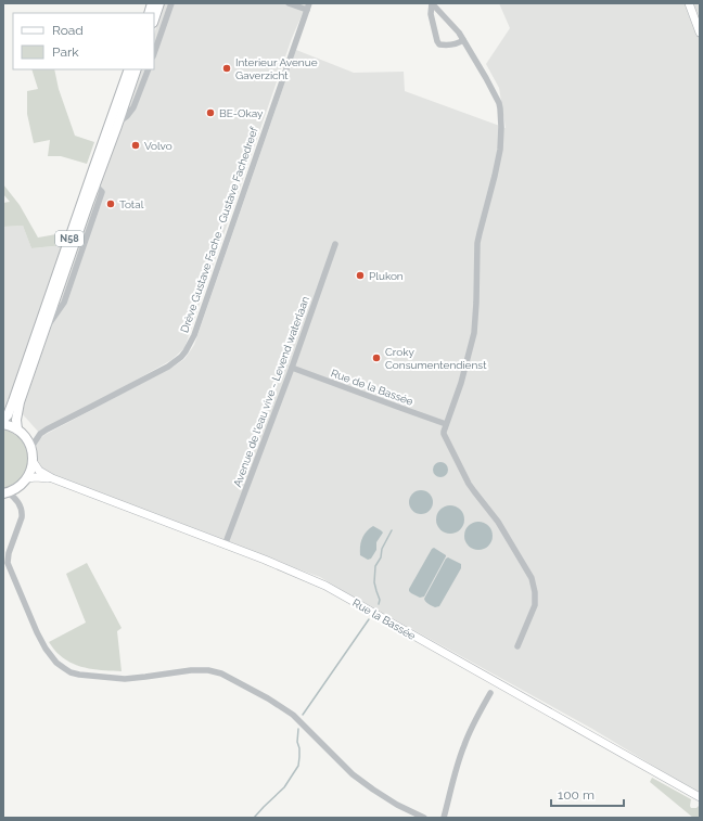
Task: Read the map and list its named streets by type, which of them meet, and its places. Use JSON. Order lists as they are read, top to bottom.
{
  "streets": {
    "highway": ["N58"],
    "main road": ["Rue la Bassée"],
    "street": ["Drève Gustave Fache - Gustave Fachedreef", "Rue de la Bassée", "Avenue de l'eau vive - Levend waterlaan"]
  },
  "crossings": [
    ["Rue de la Bassée", "Avenue de l'eau vive - Levend waterlaan"],
    ["Avenue de l'eau vive - Levend waterlaan", "Rue la Bassée"]
  ],
  "places": [
    "Interieur Avenue Gaverzicht",
    "BE-Okay",
    "Volvo",
    "Total",
    "Plukon",
    "Croky Consumentendienst"
  ],
  "legend": ["Road", "Park"],
  "scale_bar": "100 m"
}
